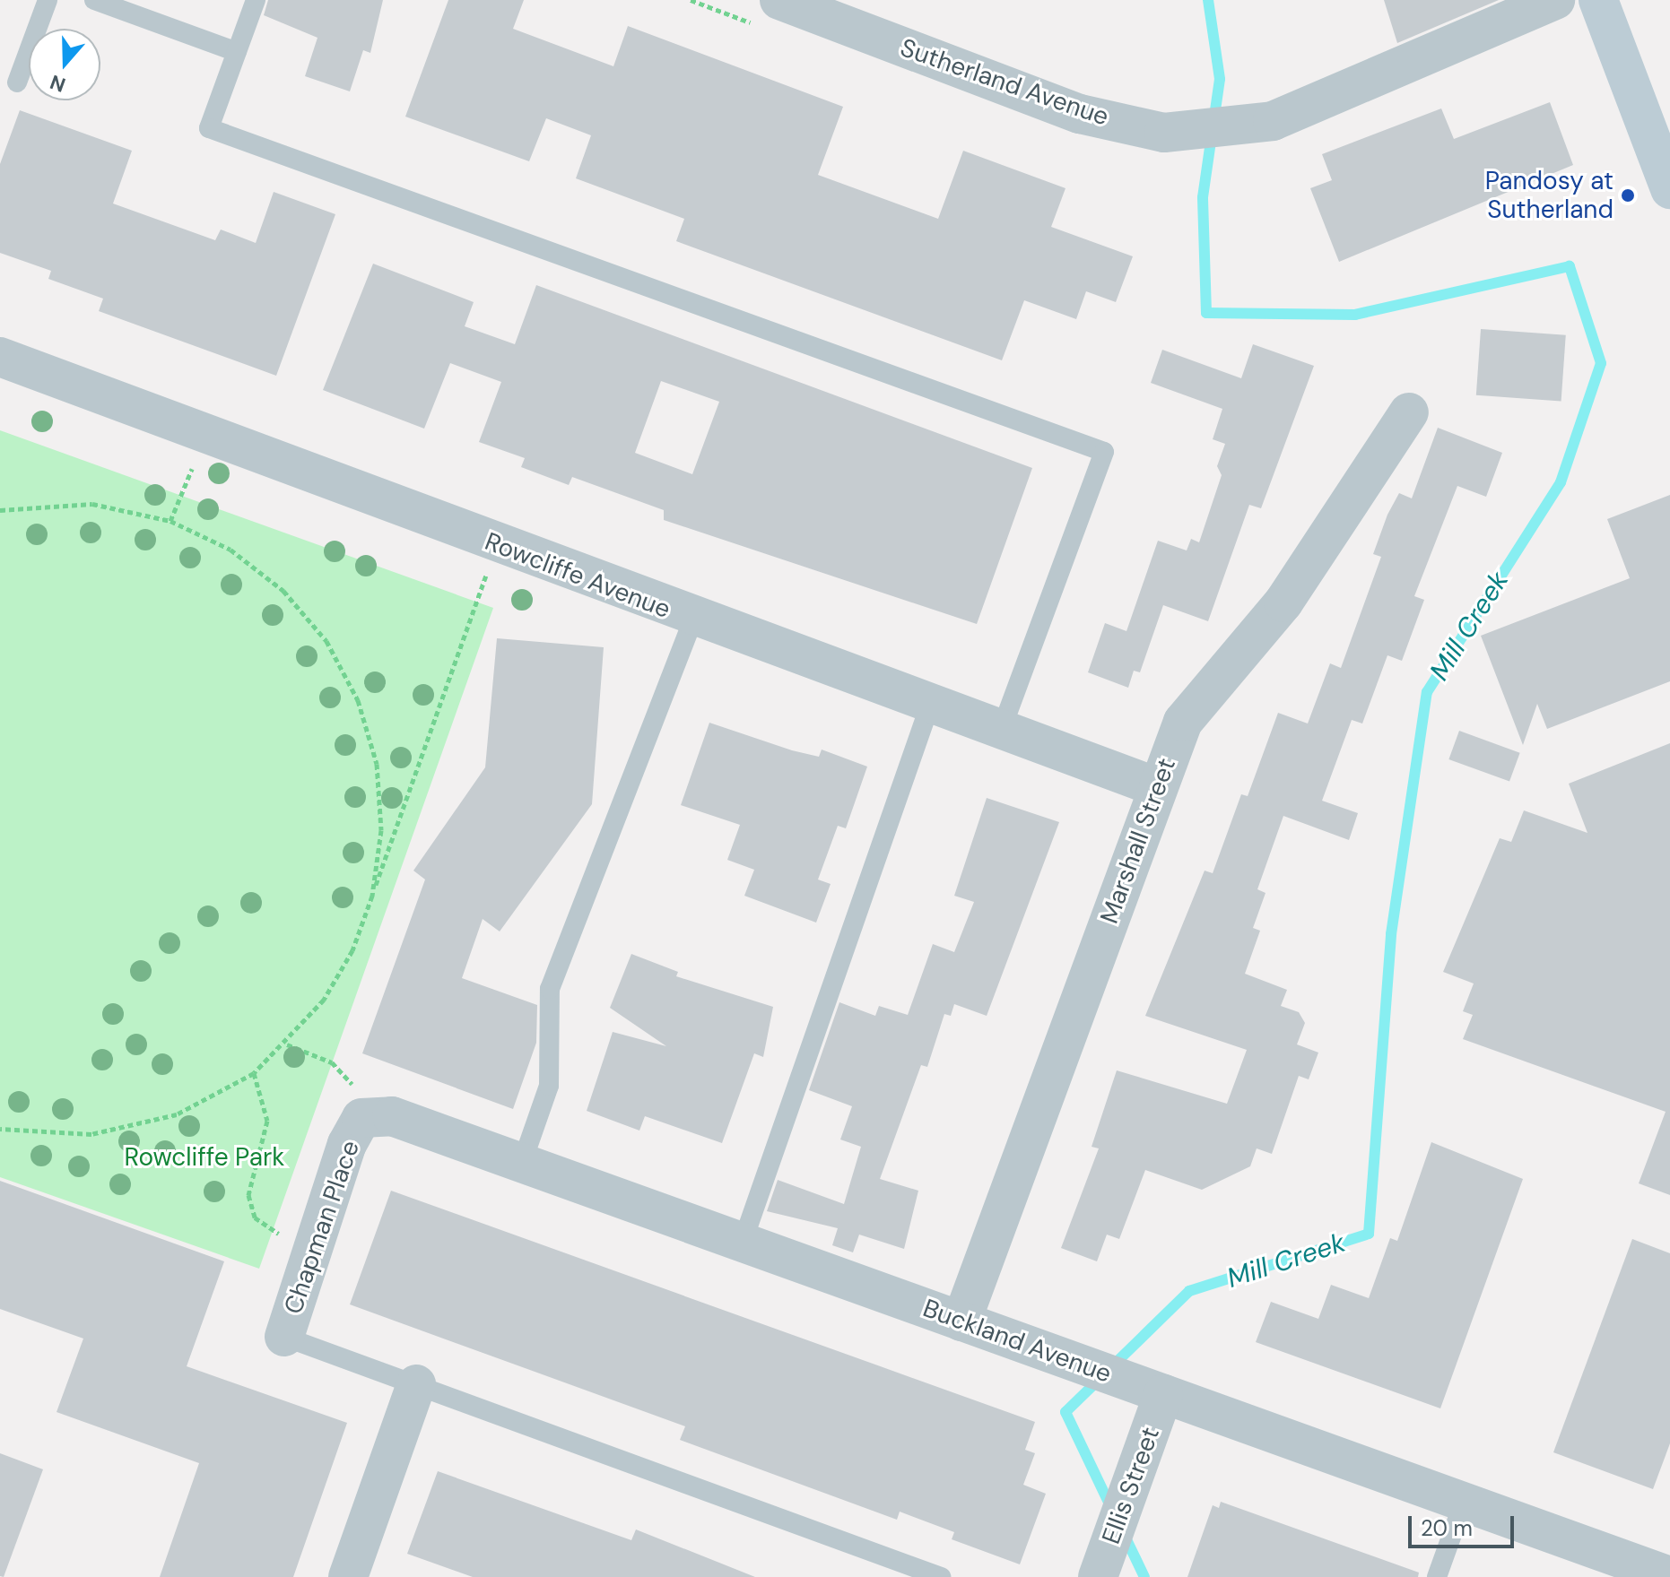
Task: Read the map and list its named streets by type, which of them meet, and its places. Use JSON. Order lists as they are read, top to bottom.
{
  "streets": {
    "street": [
      "Sutherland Avenue",
      "Rowcliffe Avenue",
      "Marshall Street",
      "Chapman Place",
      "Buckland Avenue",
      "Ellis Street"
    ]
  },
  "crossings": [
    ["Rowcliffe Avenue", "Marshall Street"],
    ["Marshall Street", "Buckland Avenue"],
    ["Chapman Place", "Buckland Avenue"],
    ["Buckland Avenue", "Ellis Street"]
  ],
  "water": ["Mill Creek"],
  "parks": ["Rowcliffe Park"],
  "places": ["Pandosy at Sutherland"],
  "scale_bar": "20 m",
  "north": "bottom"
}
